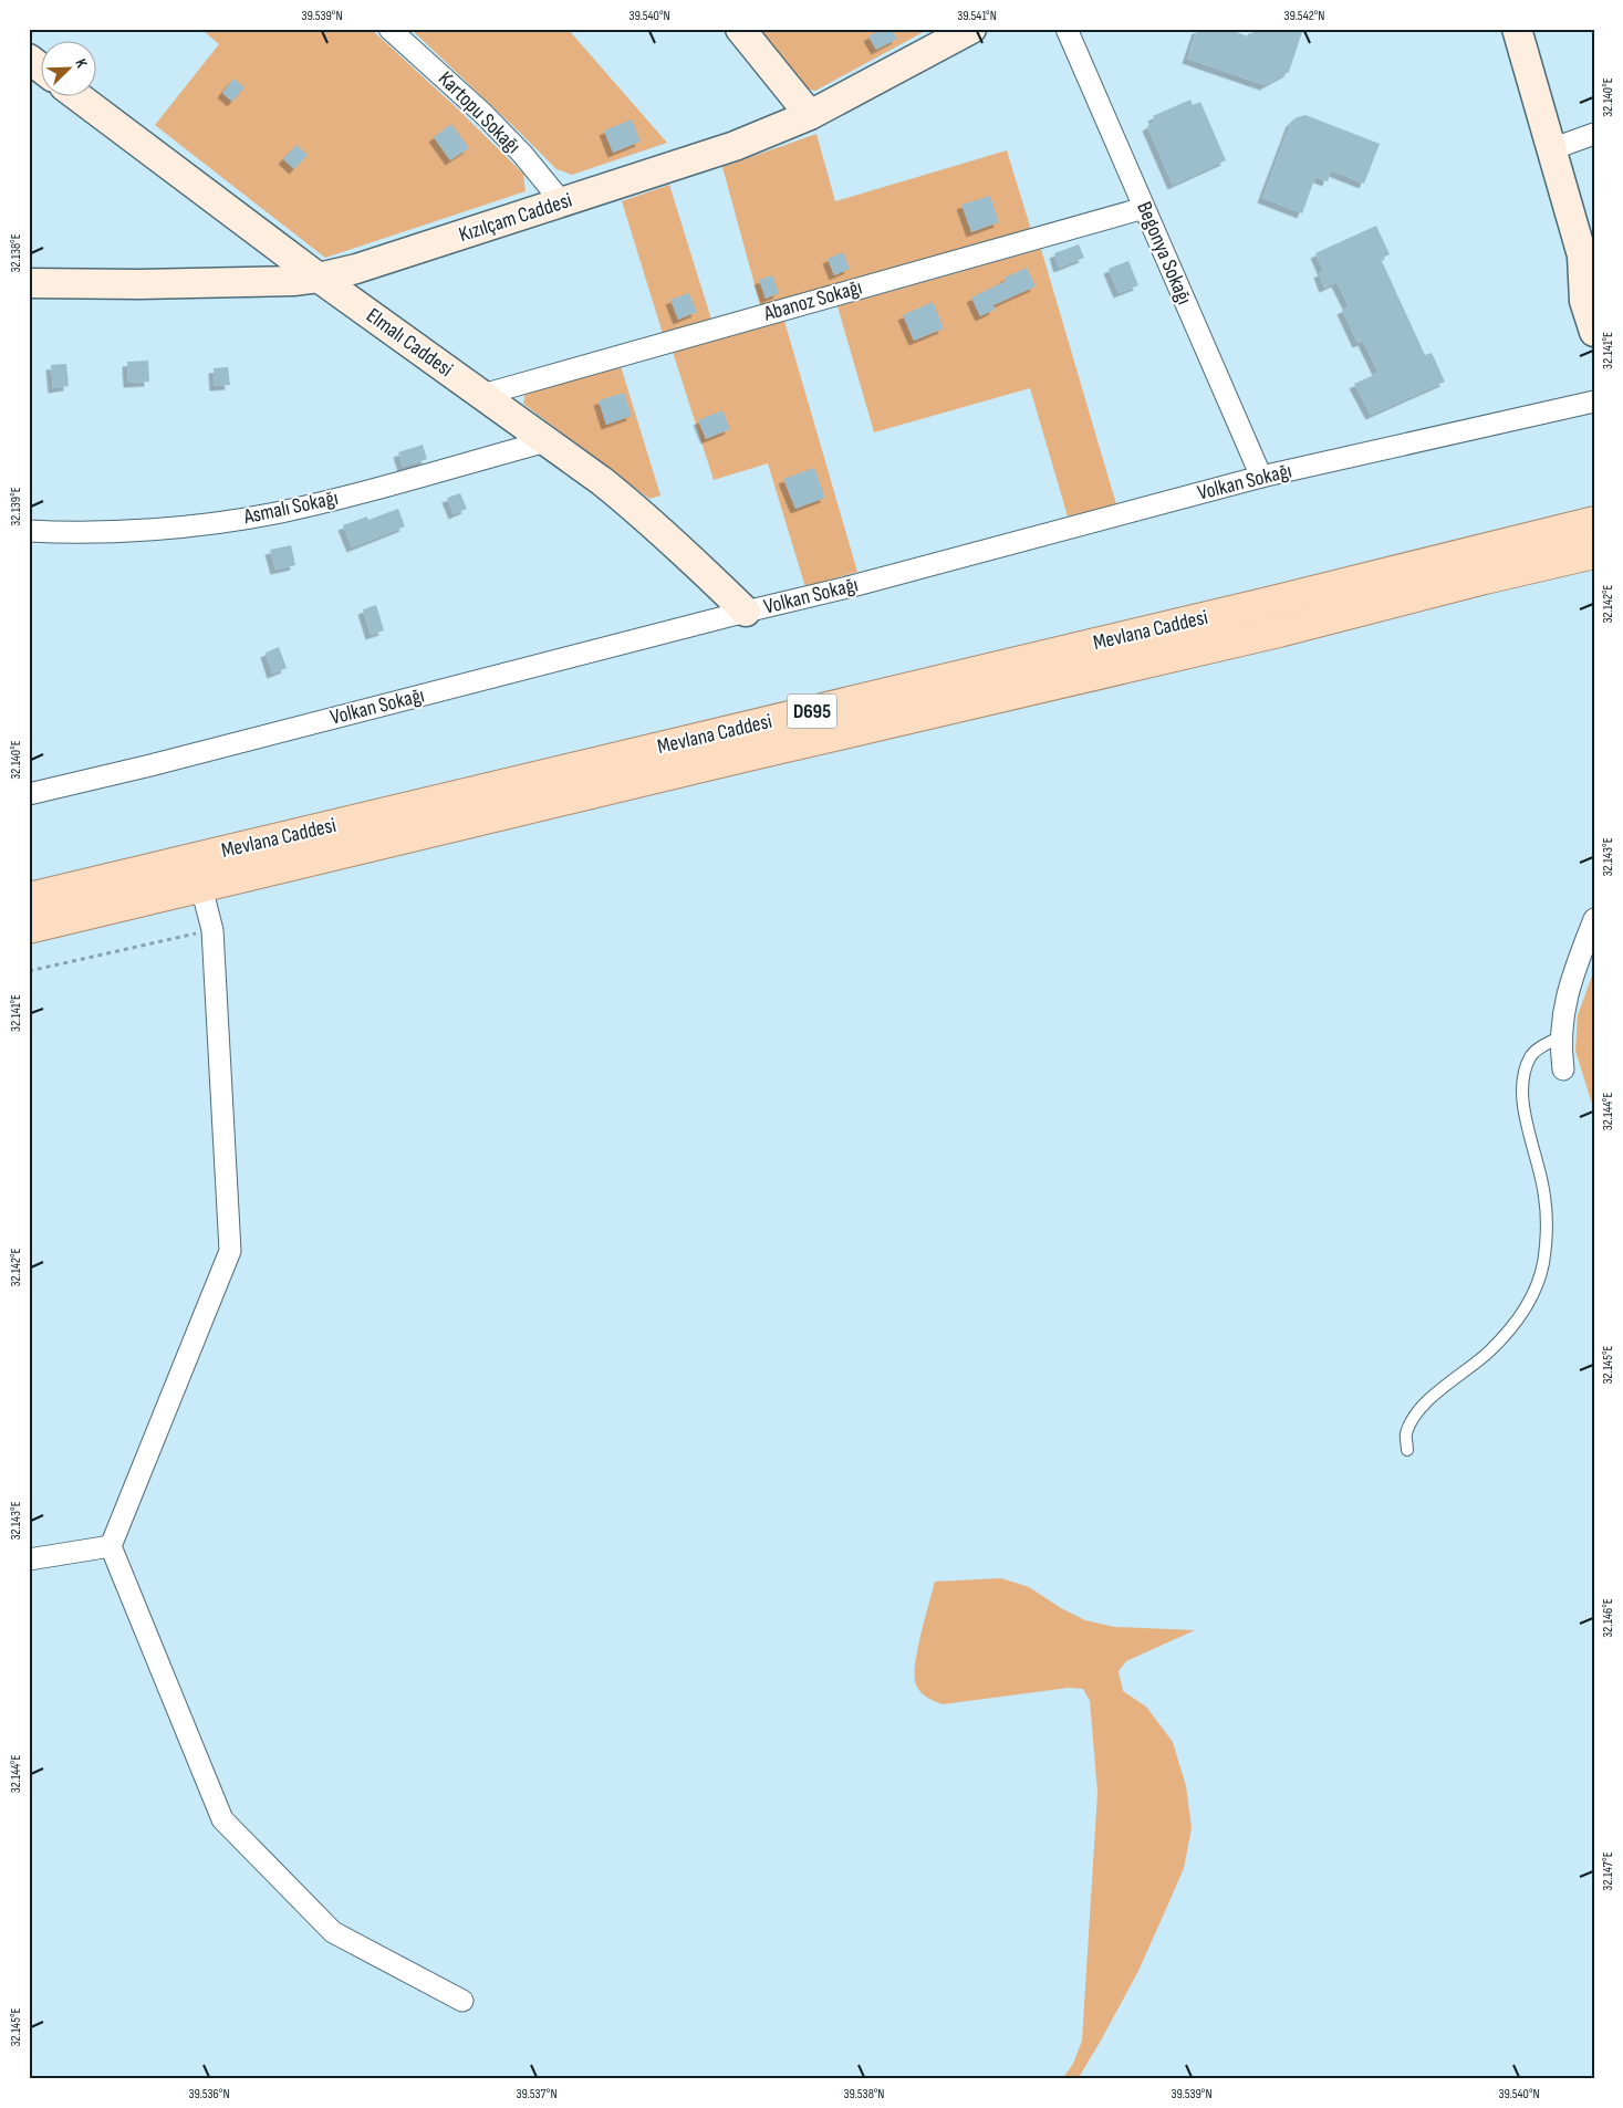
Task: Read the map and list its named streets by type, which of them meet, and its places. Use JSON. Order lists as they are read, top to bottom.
{
  "streets": {
    "main road": ["Mevlana Caddesi", "D695"],
    "street": [
      "Kartopu Sokağı",
      "Kızılçam Caddesi",
      "Begonya Sokağı",
      "Abanoz Sokağı",
      "Elmalı Caddesi",
      "Volkan Sokağı",
      "Asmalı Sokağı"
    ]
  },
  "crossings": [
    ["Kartopu Sokağı", "Kızılçam Caddesi"],
    ["Kızılçam Caddesi", "Elmalı Caddesi"],
    ["Begonya Sokağı", "Abanoz Sokağı"],
    ["Begonya Sokağı", "Volkan Sokağı"],
    ["Abanoz Sokağı", "Elmalı Caddesi"],
    ["Elmalı Caddesi", "Volkan Sokağı"],
    ["Elmalı Caddesi", "Asmalı Sokağı"]
  ],
  "north": "top right",
  "coordinates": [
    "39.539°N",
    "39.540°N",
    "39.541°N",
    "39.542°N",
    "32.140°E",
    "32.138°E",
    "32.141°E",
    "32.139°E",
    "32.142°E",
    "32.143°E",
    "32.144°E",
    "32.145°E",
    "32.146°E",
    "32.147°E",
    "39.536°N",
    "39.537°N",
    "39.538°N"
  ]
}
